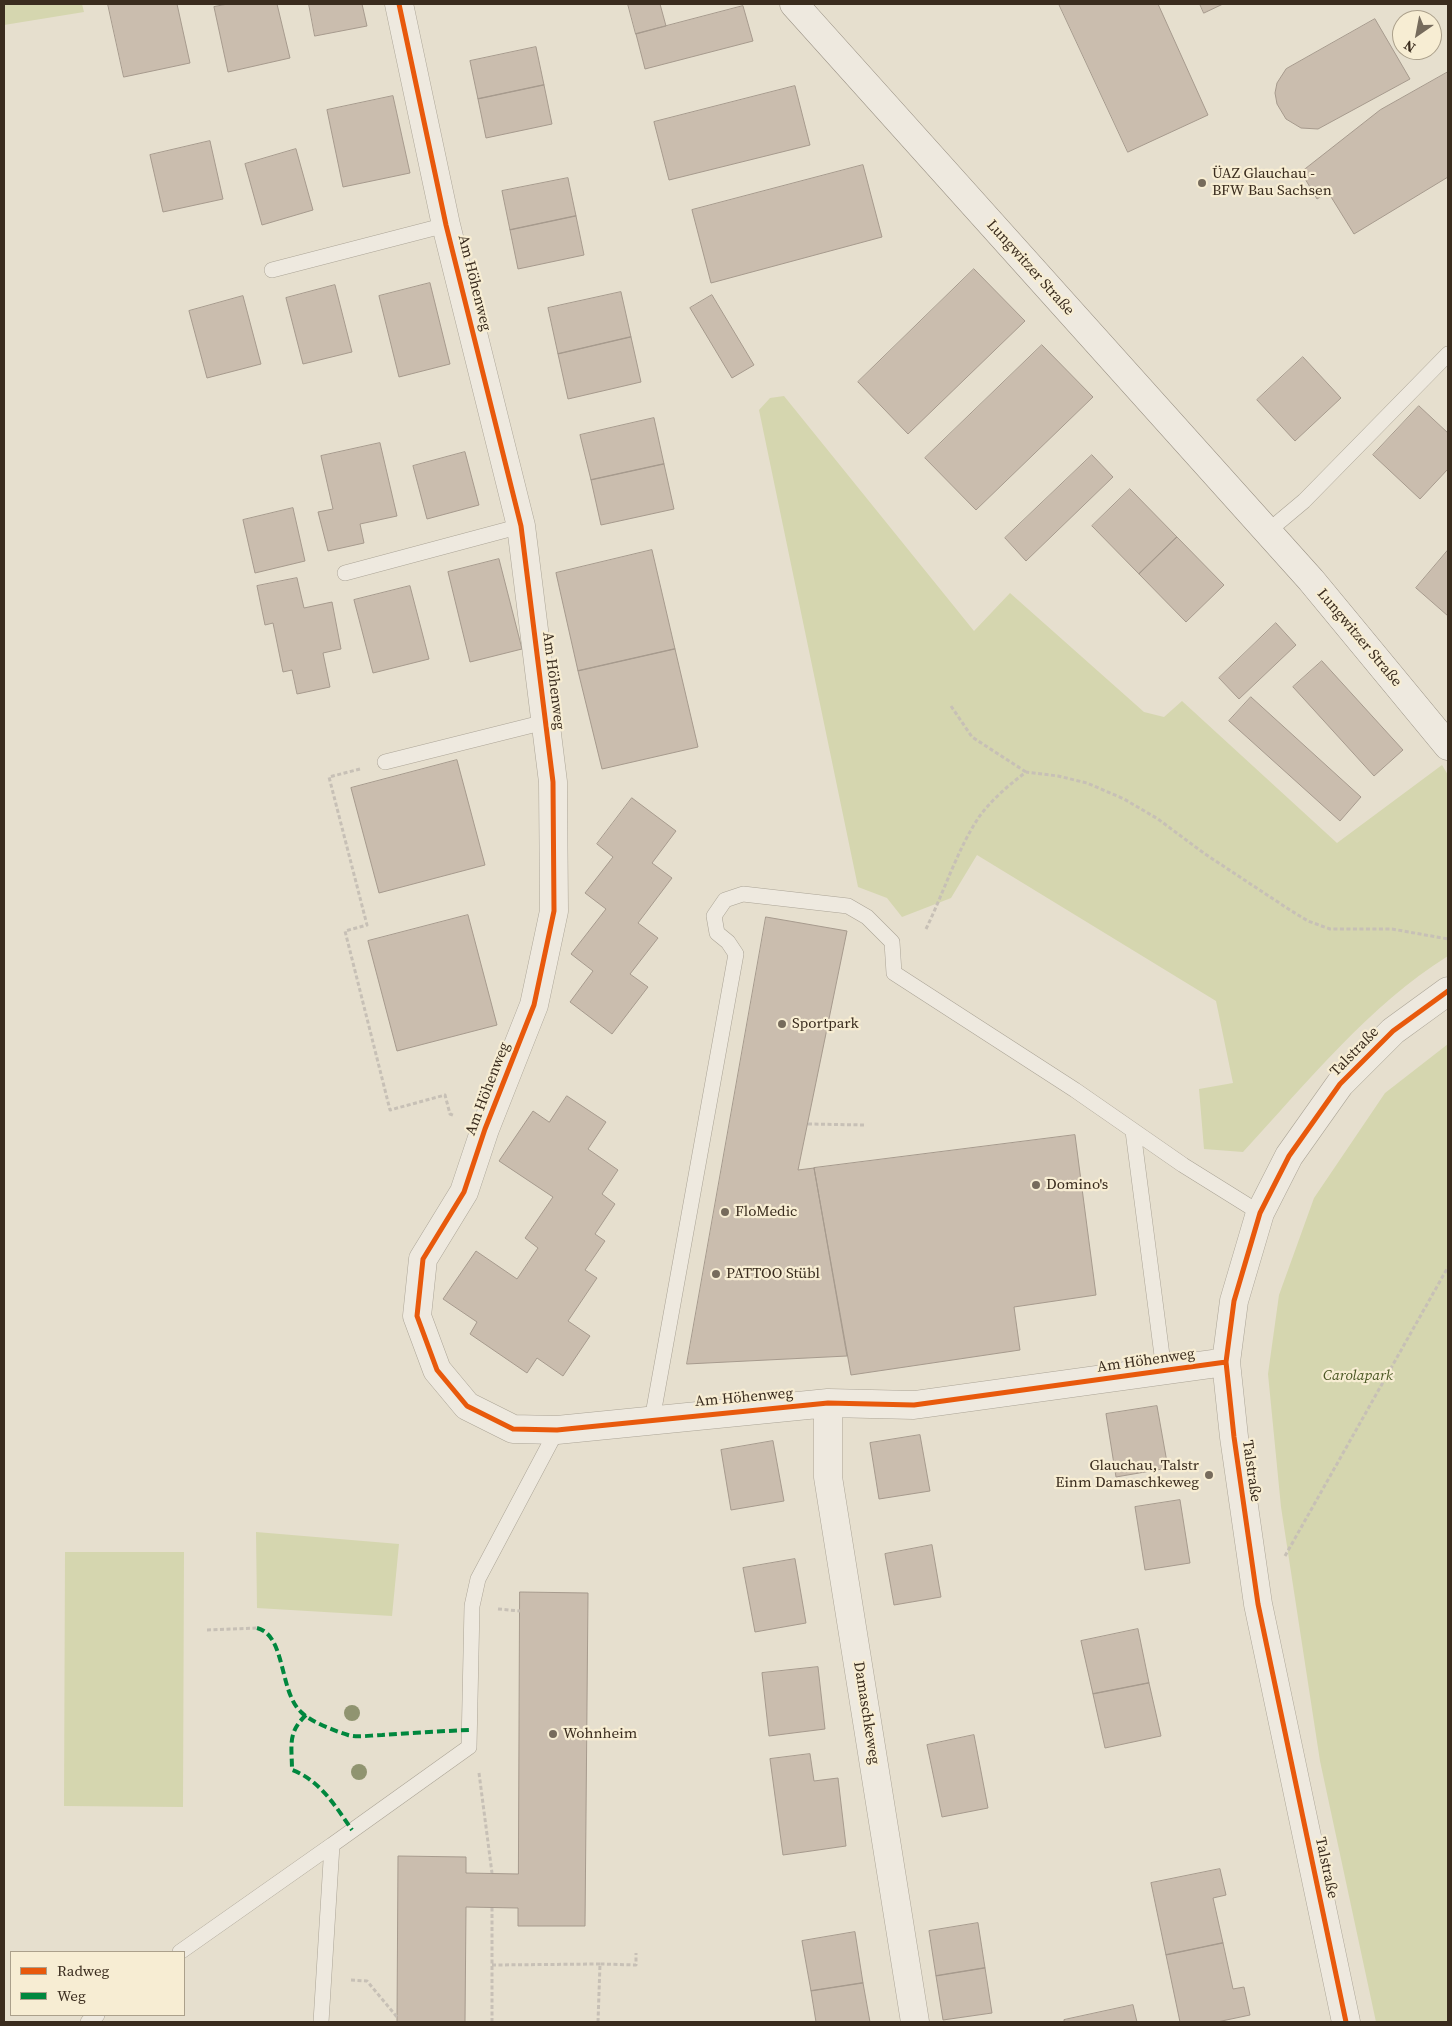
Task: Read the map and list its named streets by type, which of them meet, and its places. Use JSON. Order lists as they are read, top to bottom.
{
  "streets": {
    "street": [
      "Lungwitzer Straße",
      "Am Höhenweg",
      "Talstraße",
      "Damaschkeweg"
    ]
  },
  "crossings": [
    ["Am Höhenweg", "Talstraße"],
    ["Am Höhenweg", "Damaschkeweg"]
  ],
  "parks": ["Carolapark"],
  "places": [
    "ÜAZ Glauchau - BFW Bau Sachsen",
    "Sportpark",
    "Domino's",
    "FloMedic",
    "PATTOO Stübl",
    "Glauchau, Talstr Einm Damaschkeweg",
    "Wohnheim"
  ],
  "legend": ["Radweg", "Weg"],
  "north": "bottom left"
}
